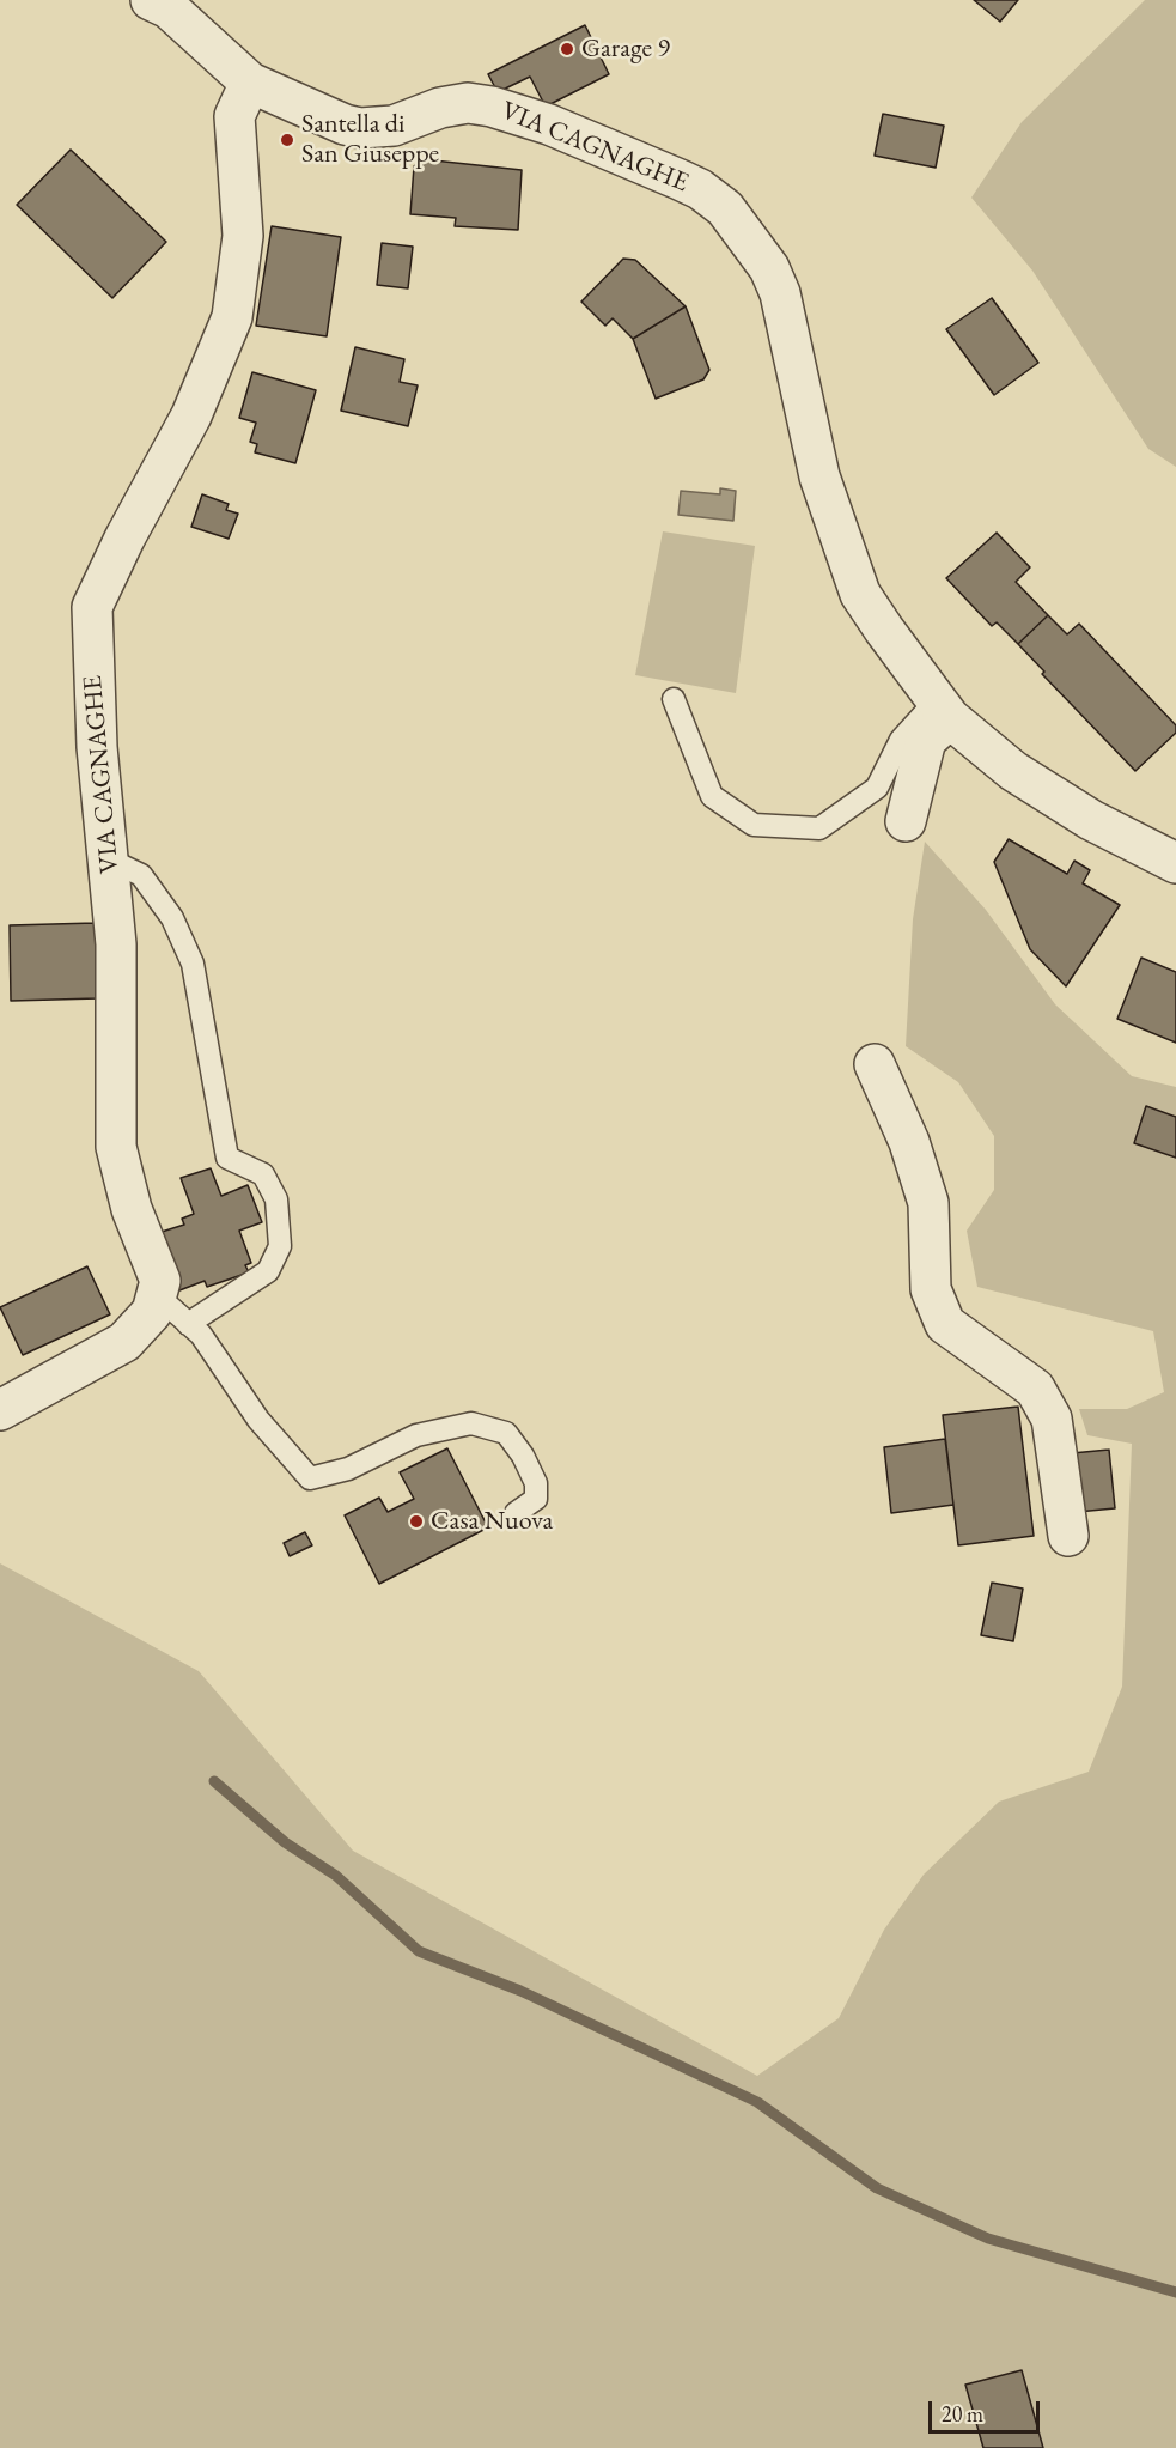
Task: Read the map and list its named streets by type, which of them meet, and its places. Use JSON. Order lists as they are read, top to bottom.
{
  "streets": {
    "street": ["VIA CAGNAGHE"]
  },
  "places": ["Garage 9", "Santella di San Giuseppe", "Casa Nuova"],
  "scale_bar": "20 m"
}
